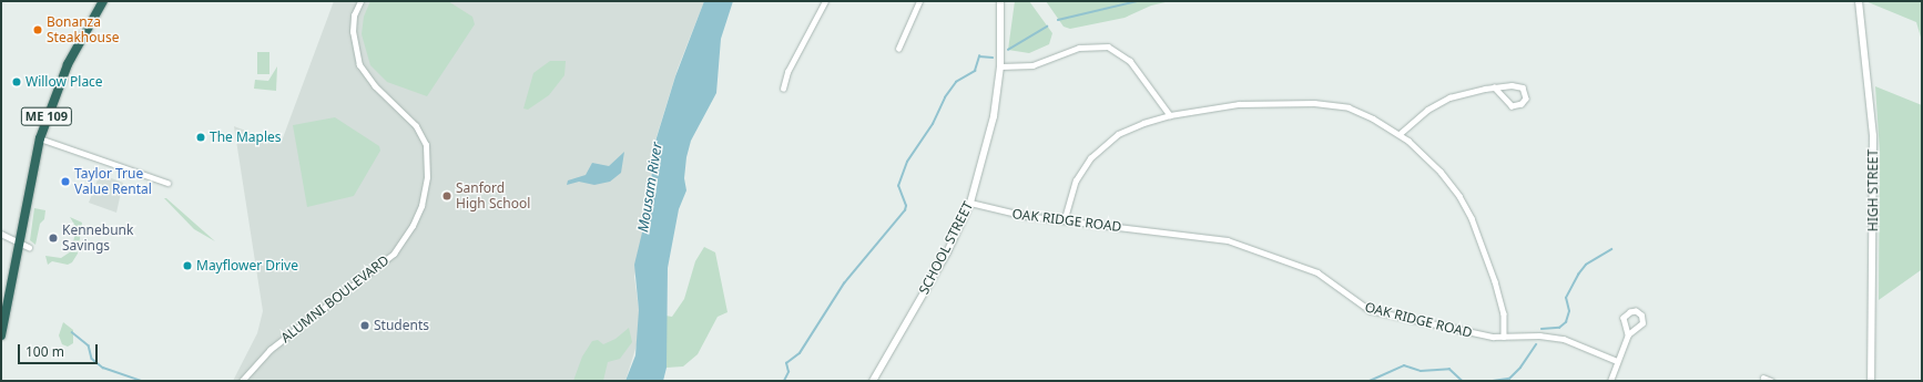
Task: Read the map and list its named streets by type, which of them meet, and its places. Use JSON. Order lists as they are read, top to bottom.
{
  "streets": {
    "highway": ["ME 109"],
    "street": [
      "HIGH STREET",
      "OAK RIDGE ROAD",
      "SCHOOL STREET",
      "ALUMNI BOULEVARD"
    ]
  },
  "crossings": [
    ["OAK RIDGE ROAD", "SCHOOL STREET"]
  ],
  "water": ["Mousam River"],
  "places": [
    "Bonanza Steakhouse",
    "Willow Place",
    "The Maples",
    "Taylor True Value Rental",
    "Sanford High School",
    "Kennebunk Savings",
    "Mayflower Drive",
    "Students"
  ],
  "scale_bar": "100 m"
}
